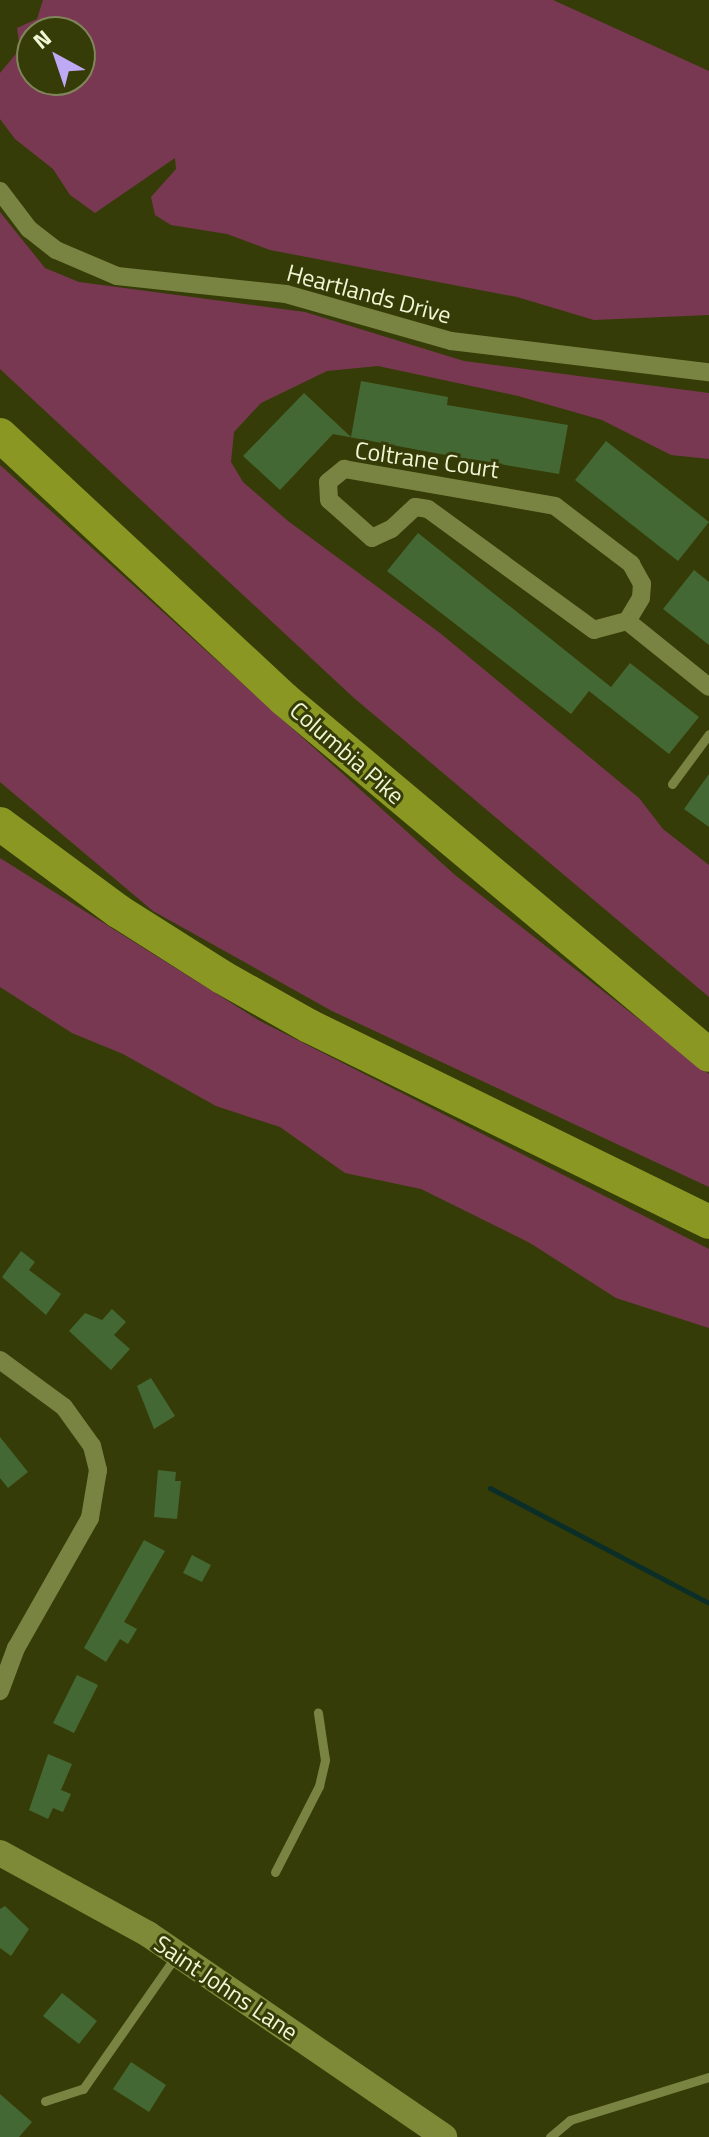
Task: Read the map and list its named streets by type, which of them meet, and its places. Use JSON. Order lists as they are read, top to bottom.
{
  "streets": {
    "highway": ["Columbia Pike"],
    "street": ["Heartlands Drive", "Coltrane Court", "Saint Johns Lane"]
  },
  "north": "top left"
}
